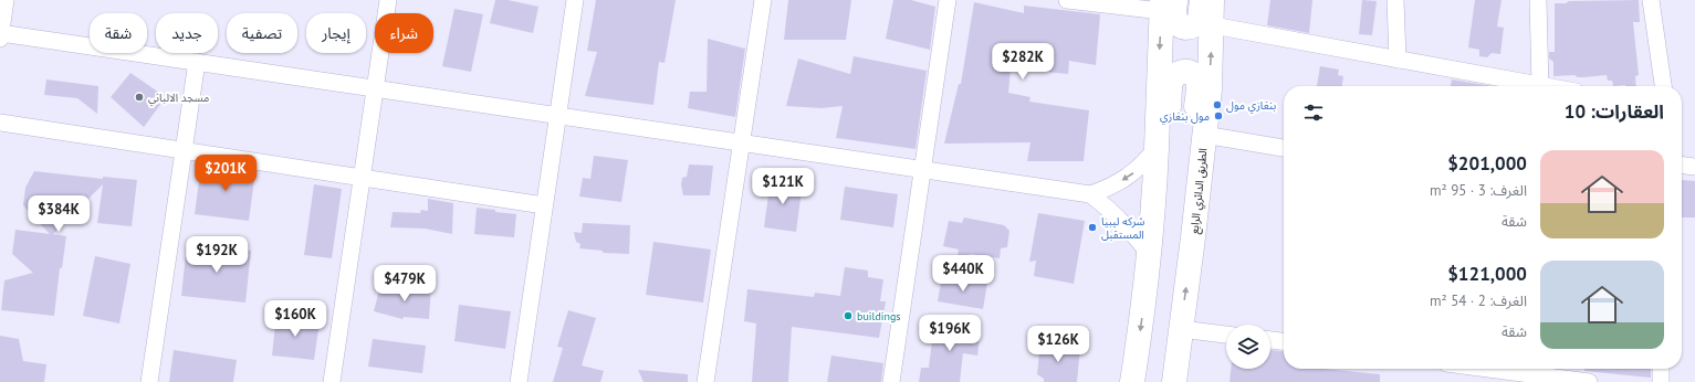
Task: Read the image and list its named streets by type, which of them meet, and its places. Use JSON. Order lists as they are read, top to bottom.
{
  "streets": {
    "main road": ["الطريق الدائري الرابع"]
  },
  "places": [
    "مسجد الالباني",
    "بنغازي مول",
    "مول بنغازي",
    "شركه ليبيا المستقبل",
    "buildings"
  ],
  "page": {
    "chip": [
      "شراء",
      "إيجار",
      "تصفية",
      "جديد",
      "شقة"
    ],
    "price": [
      "$282K",
      "$201K",
      "$121K",
      "$384K",
      "$192K",
      "$440K",
      "$479K",
      "$160K",
      "$196K",
      "$126K"
    ],
    "heading": "العقارات: 10",
    "list": [
      {
        "name": "$201,000",
        "note": "الغرف: 3 · 95 m² · شقة"
      },
      {
        "name": "$121,000",
        "note": "الغرف: 2 · 54 m² · شقة"
      }
    ]
  }
}
